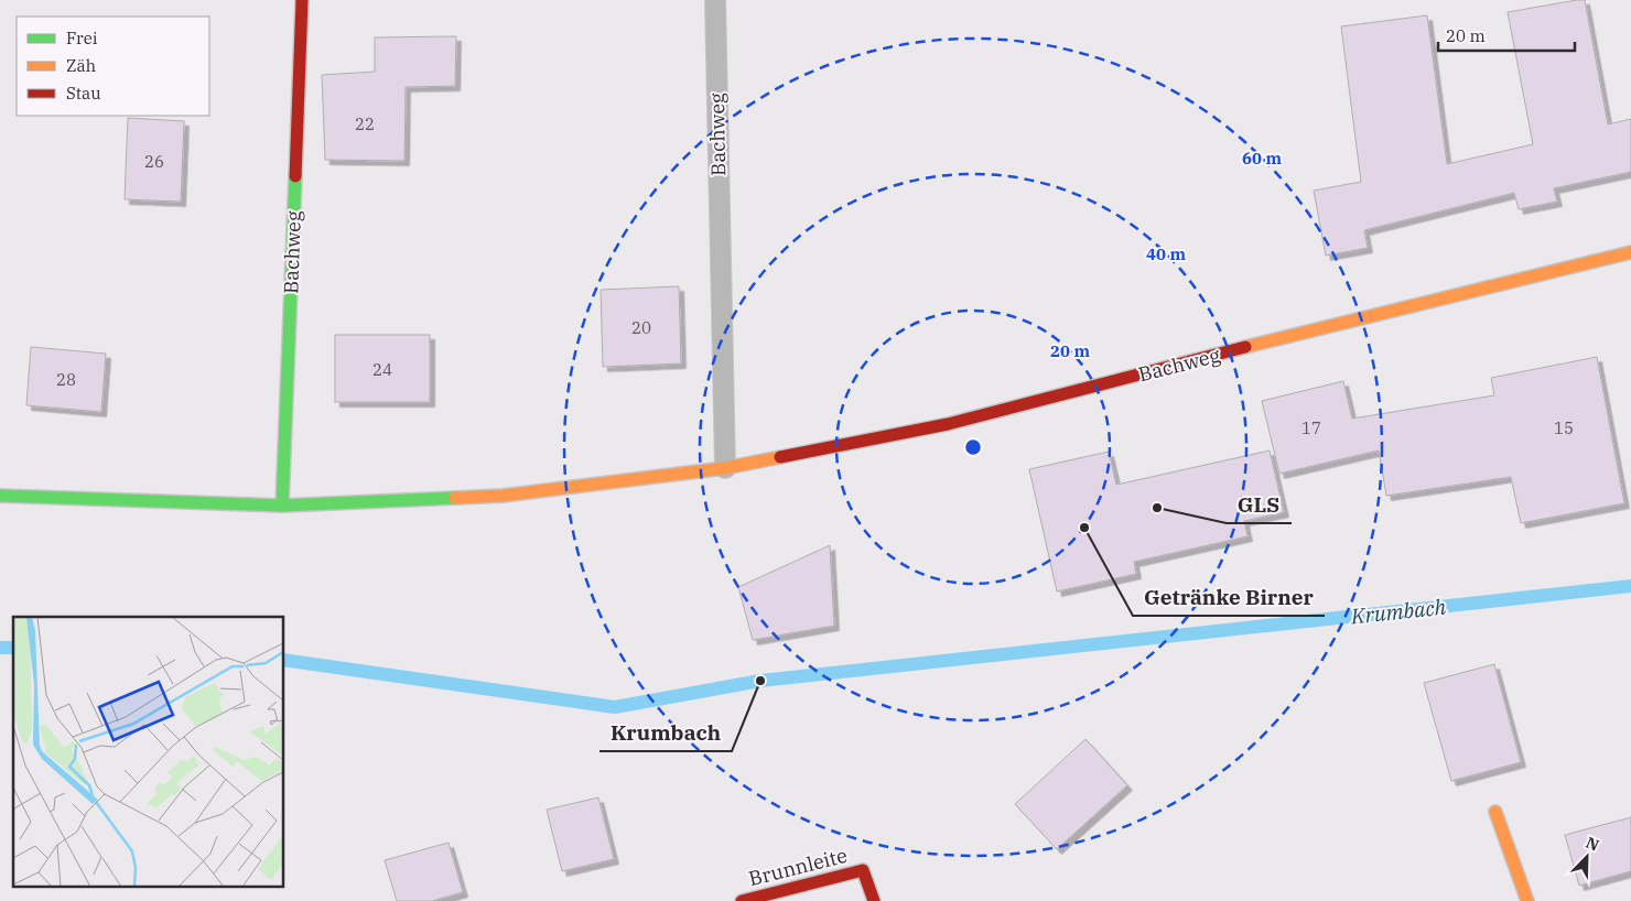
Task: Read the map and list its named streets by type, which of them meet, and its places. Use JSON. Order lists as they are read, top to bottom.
{
  "streets": {
    "street": ["Bachweg", "Brunnleite"]
  },
  "water": ["Krumbach"],
  "places": ["GLS", "Getränke Birner", "Krumbach"],
  "house_numbers": [
    "22",
    "26",
    "20",
    "24",
    "28",
    "17",
    "15"
  ],
  "legend": ["Frei", "Zäh", "Stau"],
  "scale_bar": "20 m",
  "north": "top right",
  "rings": ["60 m", "40 m", "20 m"]
}
